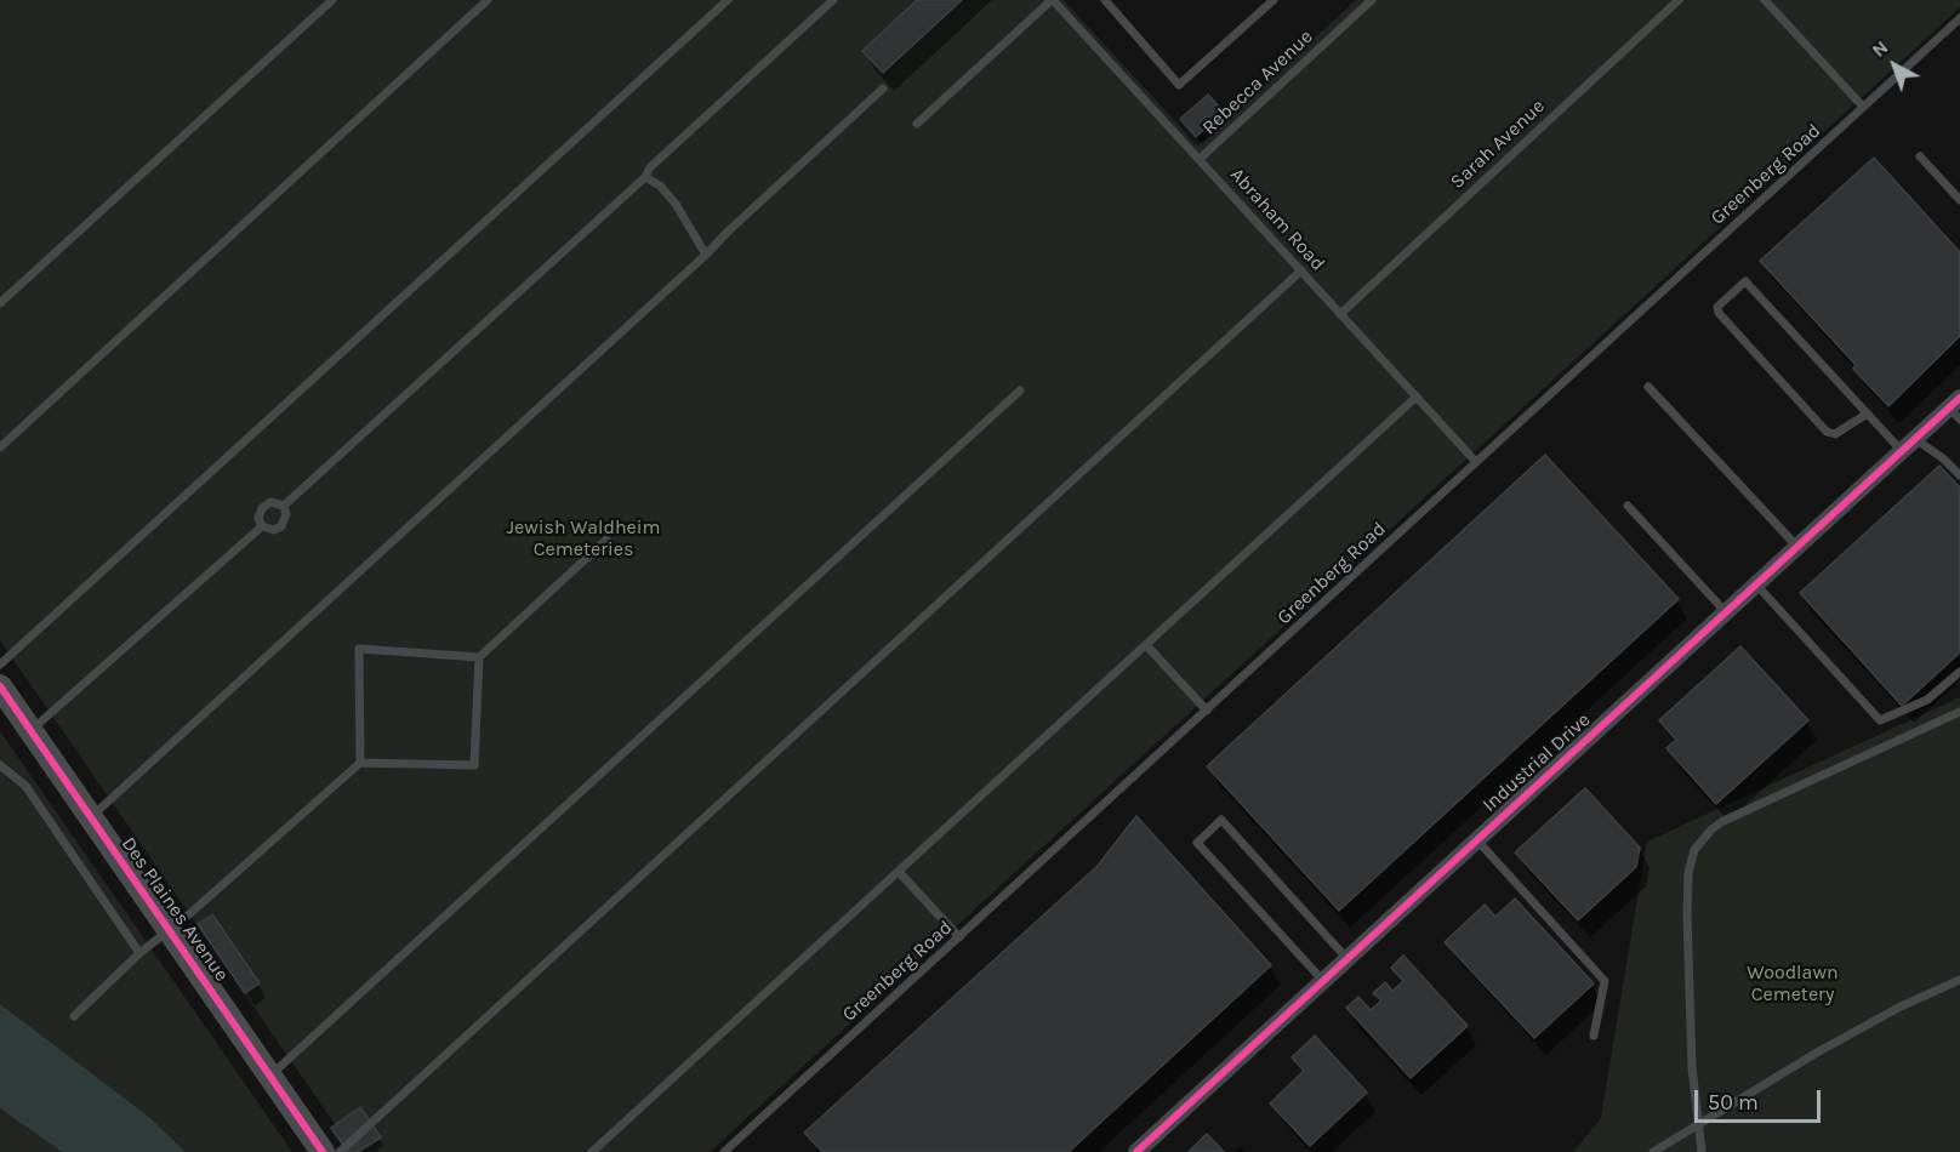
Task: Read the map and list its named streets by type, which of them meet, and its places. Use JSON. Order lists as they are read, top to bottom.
{
  "streets": {
    "main road": ["Des Plaines Avenue"],
    "street": ["Industrial Drive"],
    "lane": [
      "Rebecca Avenue",
      "Sarah Avenue",
      "Greenberg Road",
      "Abraham Road"
    ]
  },
  "crossings": [
    ["Rebecca Avenue", "Abraham Road"],
    ["Sarah Avenue", "Abraham Road"],
    ["Greenberg Road", "Abraham Road"]
  ],
  "parks": ["Jewish Waldheim Cemeteries", "Woodlawn Cemetery"],
  "scale_bar": "50 m",
  "north": "top left"
}
